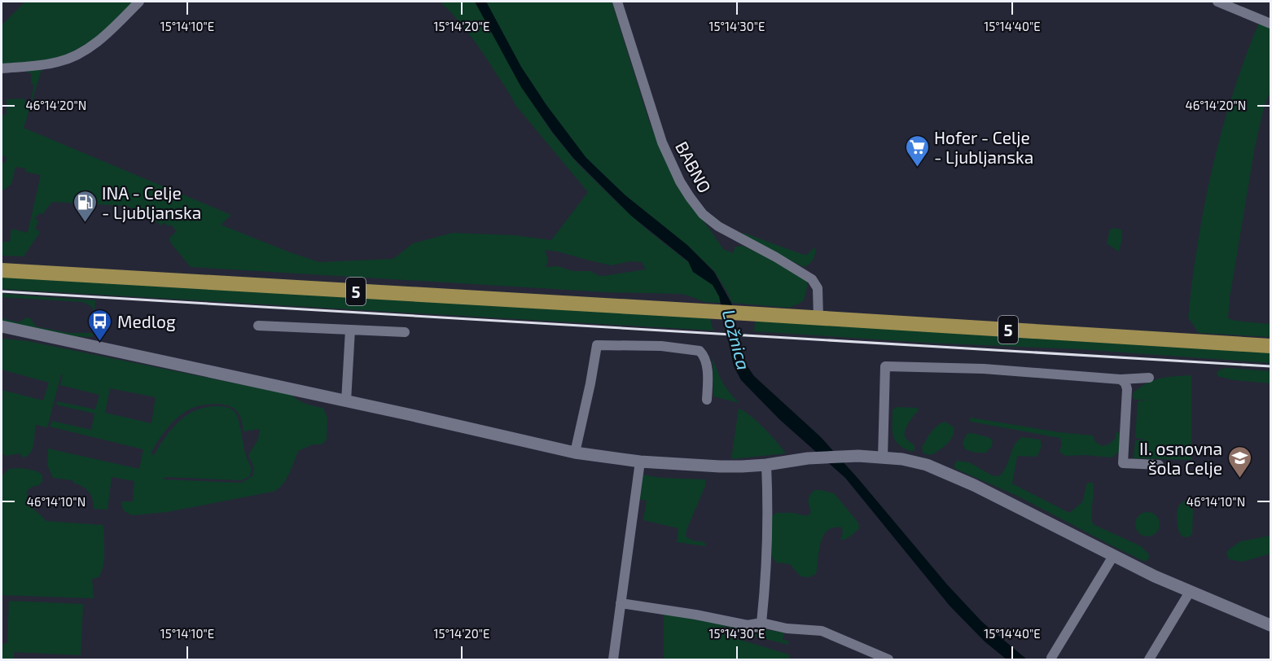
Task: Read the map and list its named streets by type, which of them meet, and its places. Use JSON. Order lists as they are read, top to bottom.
{
  "streets": {
    "main road": ["5"],
    "street": ["BABNO"]
  },
  "crossings": [
    ["BABNO", "5"]
  ],
  "water": ["Ložnica"],
  "places": {
    "supermarket": ["Hofer - Celje - Ljubljanska"],
    "fuel station": ["INA - Celje - Ljubljanska"],
    "bus stop": ["Medlog"],
    "school or university": ["II. osnovna šola Celje"]
  },
  "coordinates": [
    "15°14'10\"E",
    "15°14'20\"E",
    "15°14'30\"E",
    "15°14'40\"E",
    "46°14'20\"N",
    "46°14'10\"N"
  ]
}
